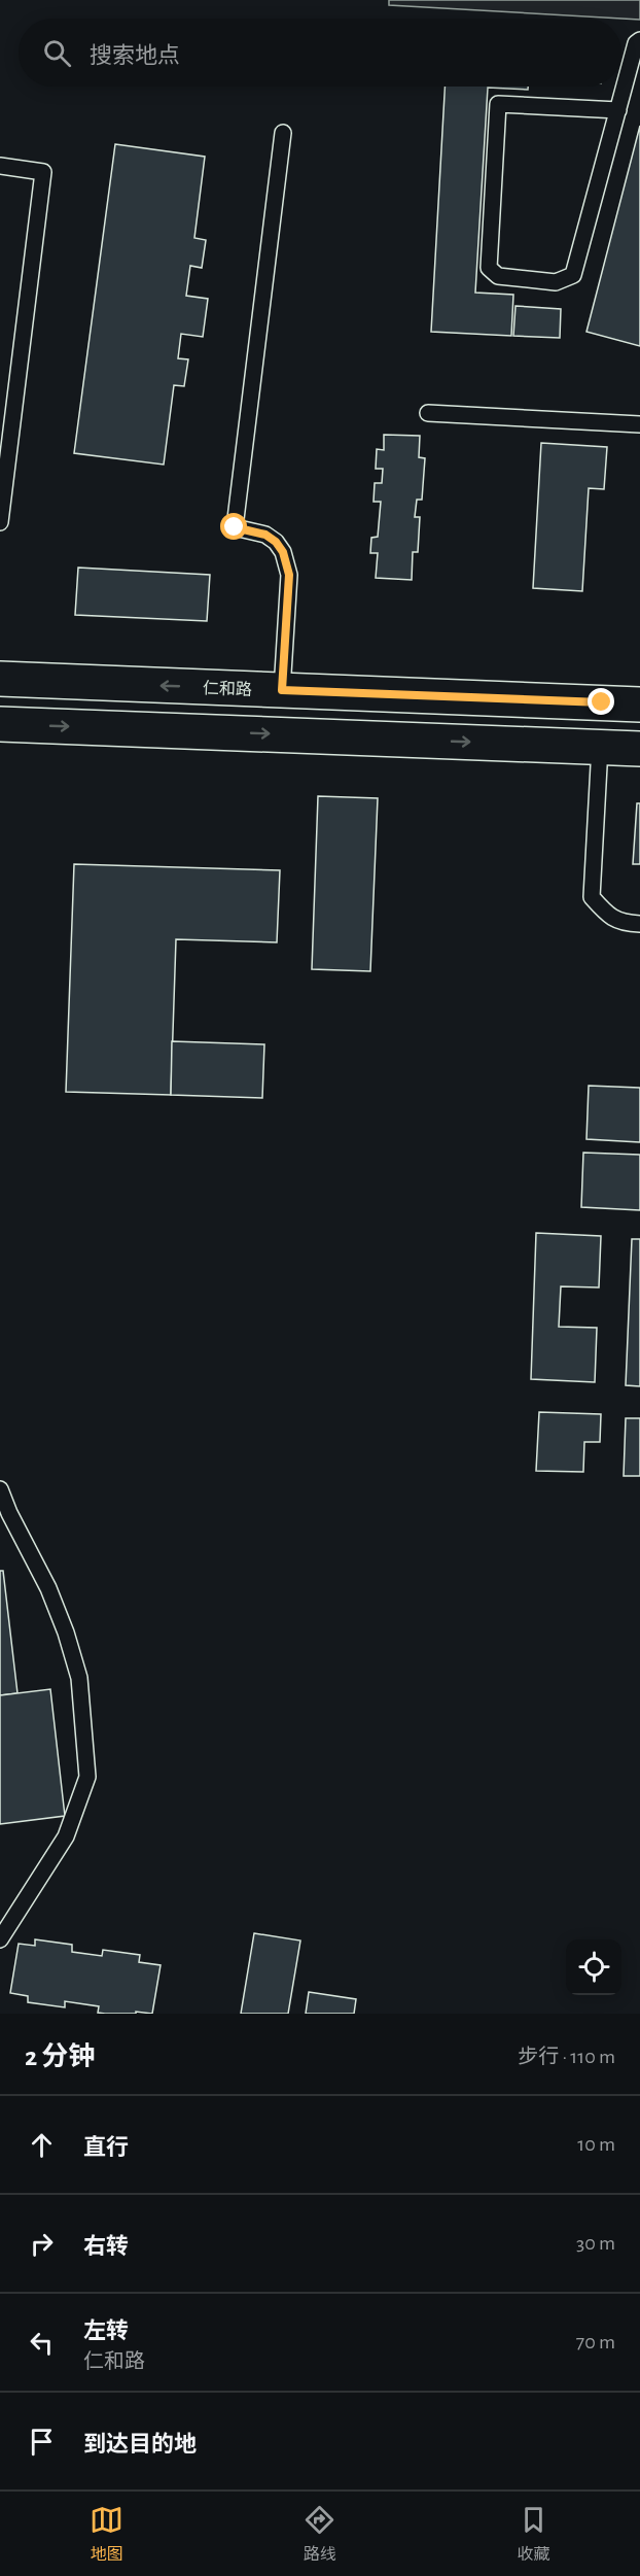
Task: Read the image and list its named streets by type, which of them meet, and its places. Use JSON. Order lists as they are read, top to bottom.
{
  "streets": {
    "main road": ["仁和路"]
  },
  "page": {
    "search": "搜索地点",
    "heading": ["2 分钟", "步行 · 110 m"],
    "list": [
      ["直行", "10 m"],
      ["右转", "30 m"],
      ["左转", "仁和路", "70 m"],
      "到达目的地"
    ],
    "nav": ["地图", "路线", "收藏"]
  }
}
